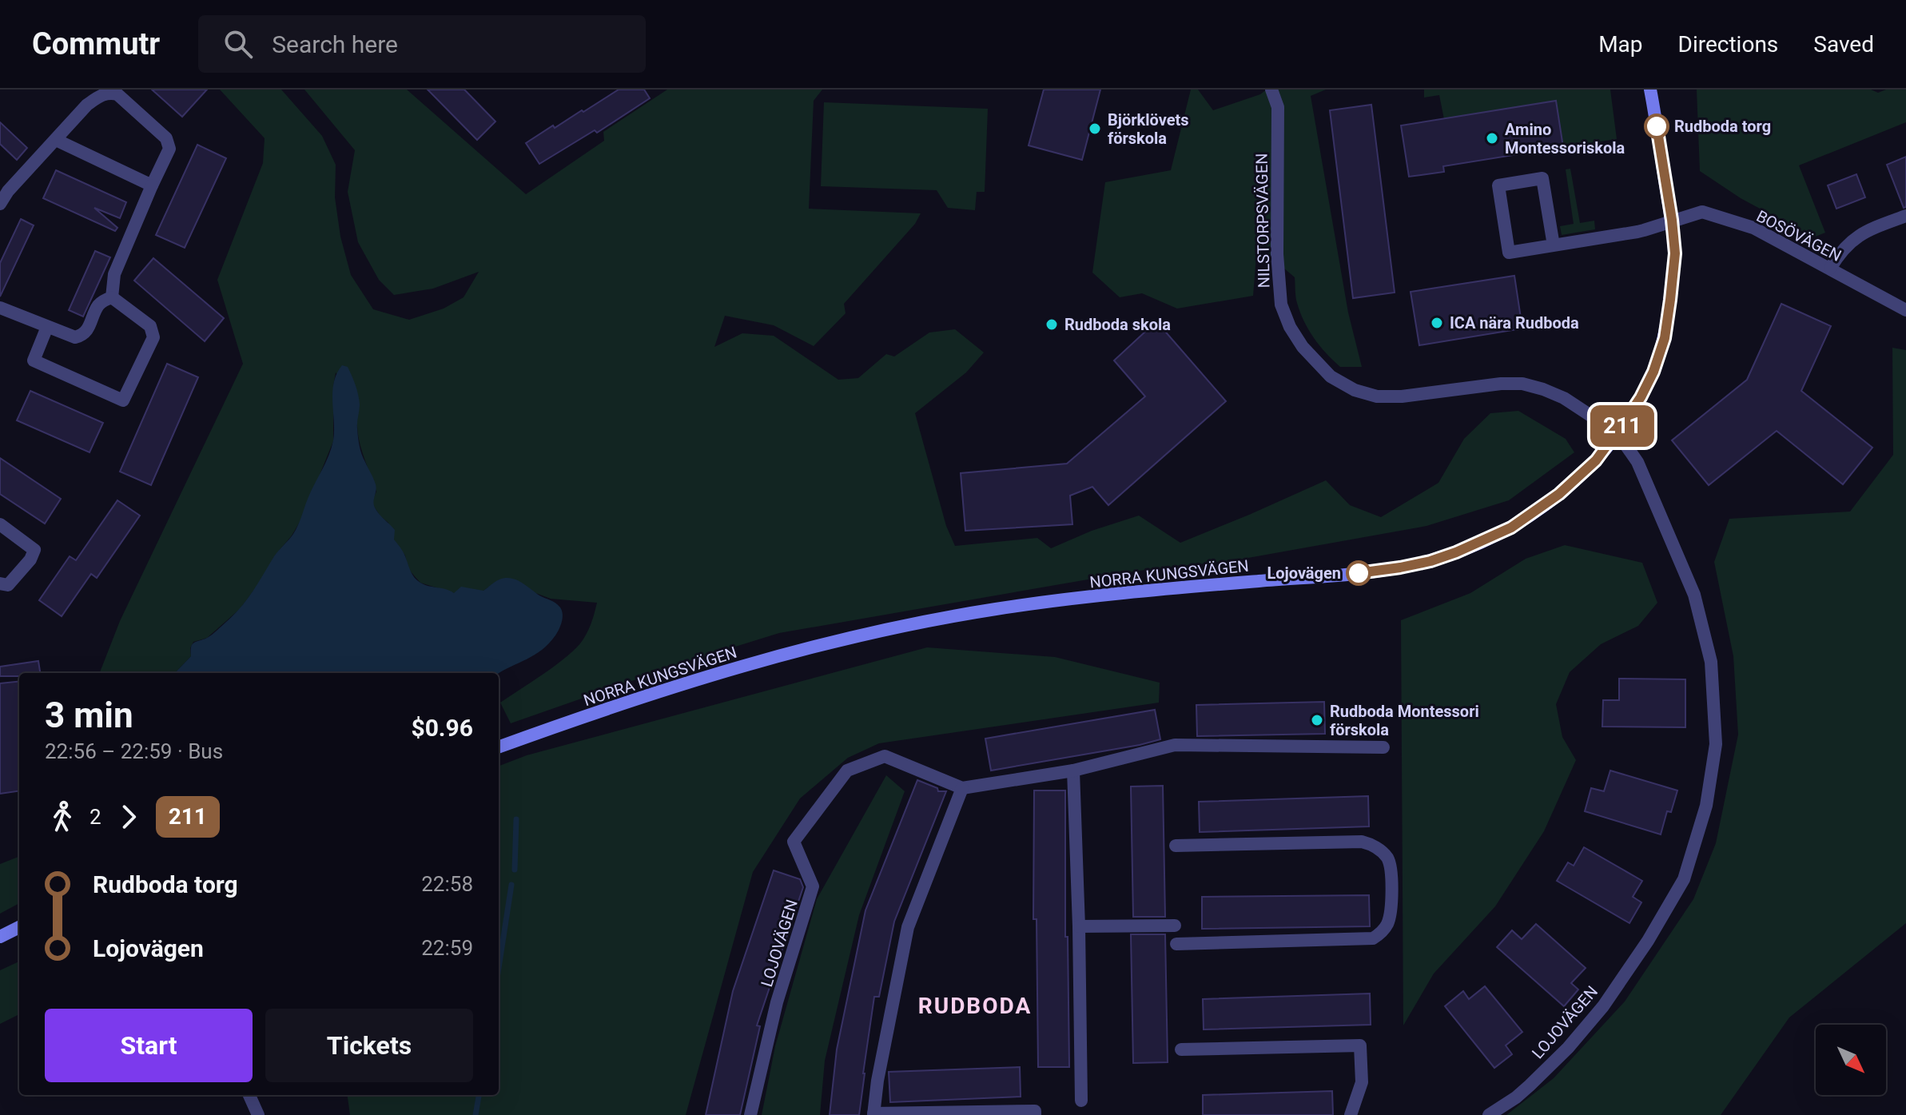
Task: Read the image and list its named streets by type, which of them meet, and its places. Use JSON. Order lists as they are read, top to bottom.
{
  "streets": {
    "main road": ["NORRA KUNGSVÄGEN"],
    "street": ["NILSTORPSVÄGEN", "BOSÖVÄGEN", "LOJOVÄGEN"]
  },
  "crossings": [
    ["NILSTORPSVÄGEN", "NORRA KUNGSVÄGEN"],
    ["NILSTORPSVÄGEN", "LOJOVÄGEN"],
    ["BOSÖVÄGEN", "NORRA KUNGSVÄGEN"],
    ["NORRA KUNGSVÄGEN", "LOJOVÄGEN"]
  ],
  "districts": ["RUDBODA"],
  "places": [
    "Rudboda torg",
    "Björklövets förskola",
    "Amino Montessoriskola",
    "ICA nära Rudboda",
    "Rudboda skola",
    "Lojovägen",
    "Rudboda Montessori förskola"
  ],
  "lines": ["bus line 211"],
  "north": "bottom right",
  "page": {
    "header": "Commutr",
    "search": "Search here",
    "nav": ["Map", "Directions", "Saved"],
    "on_map": "211",
    "heading": ["3 min", "22:56 – 22:59 · Bus", "$0.96"],
    "legs": ["2", "211"],
    "list": [
      {
        "name": "Rudboda torg",
        "value": "22:58"
      },
      {
        "name": "Lojovägen",
        "value": "22:59"
      }
    ],
    "buttons": ["Start", "Tickets"]
  }
}
